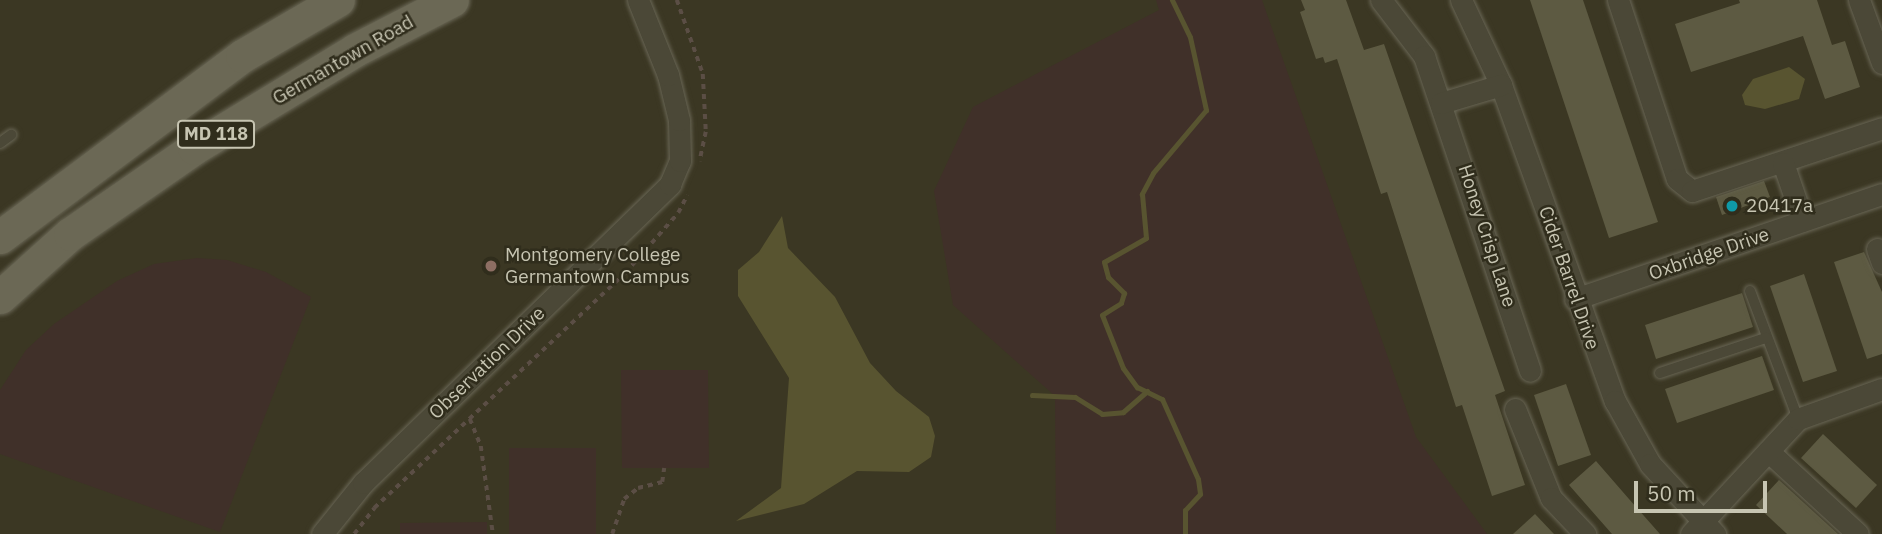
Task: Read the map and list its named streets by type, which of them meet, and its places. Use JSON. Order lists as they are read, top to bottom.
{
  "streets": {
    "main road": ["Germantown Road", "MD 118"],
    "street": [
      "Honey Crisp Lane",
      "Oxbridge Drive",
      "Cider Barrel Drive",
      "Observation Drive"
    ]
  },
  "crossings": [
    ["Oxbridge Drive", "Cider Barrel Drive"]
  ],
  "places": ["20417a", "Montgomery College Germantown Campus"],
  "scale_bar": "50 m"
}
